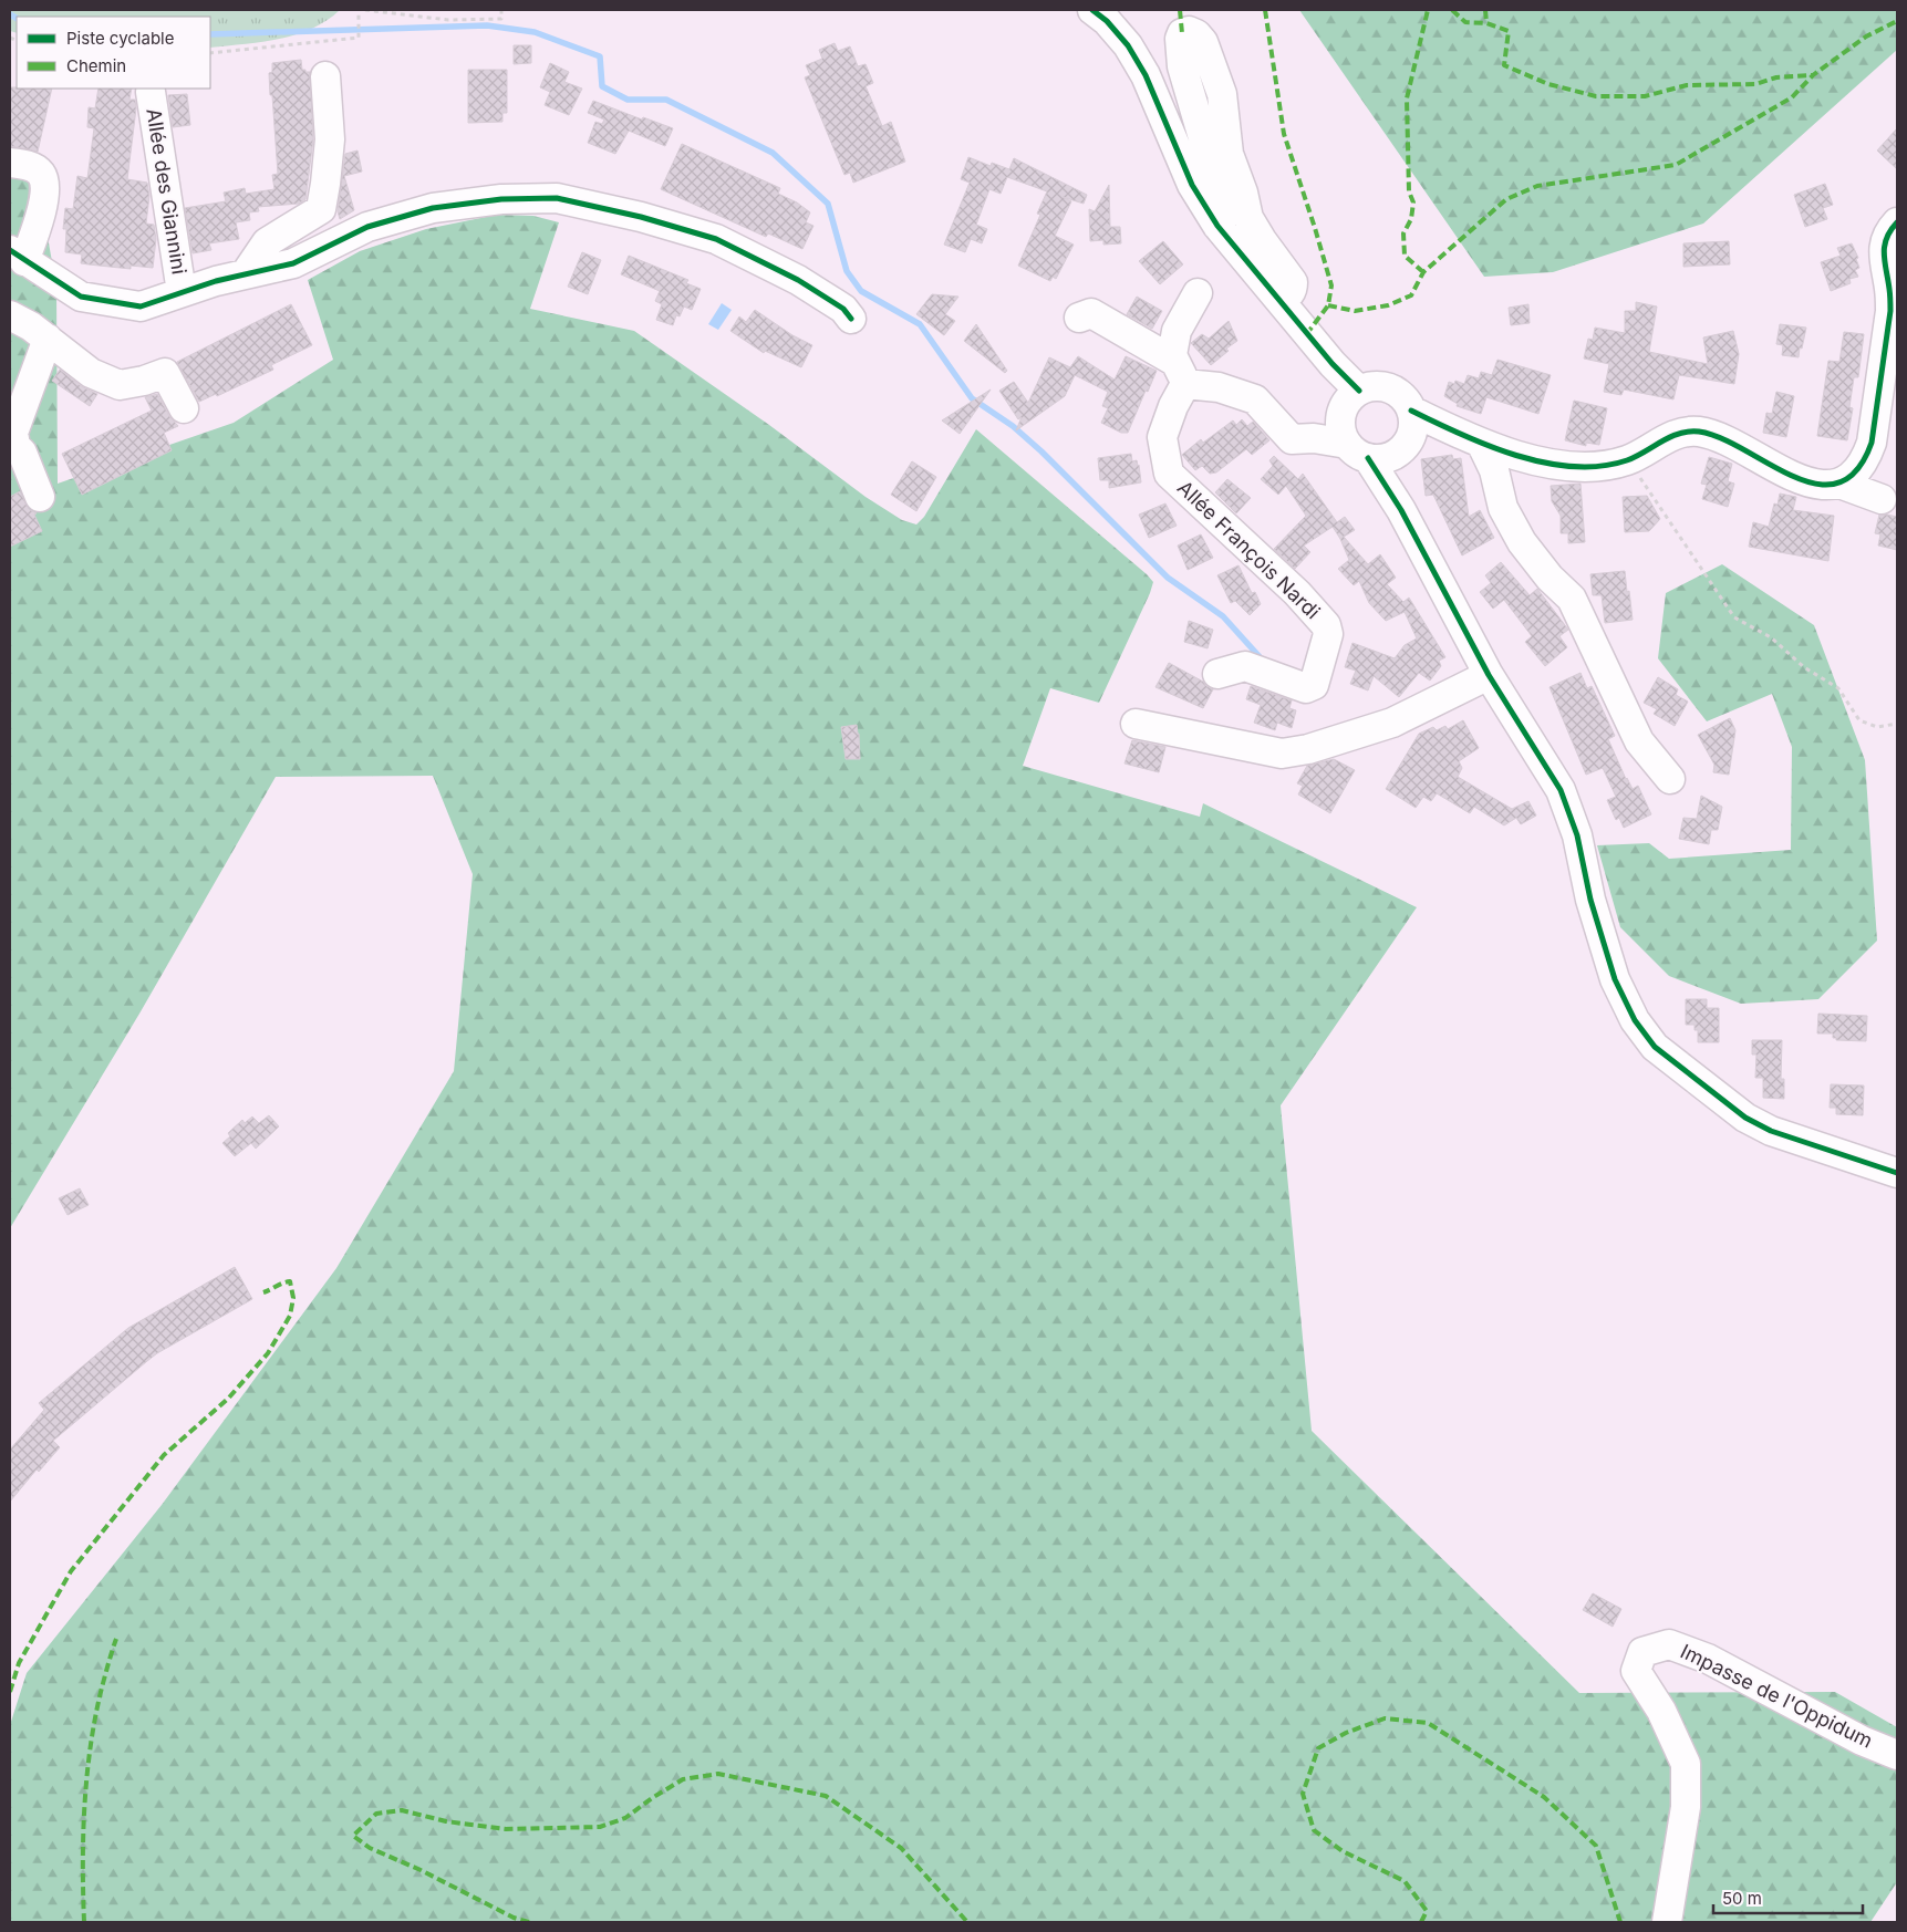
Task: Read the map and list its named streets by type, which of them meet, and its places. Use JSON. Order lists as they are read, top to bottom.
{
  "streets": {
    "street": ["Allée des Giannini", "Allée François Nardi", "Impasse de l'Oppidum"]
  },
  "legend": ["Piste cyclable", "Chemin"],
  "scale_bar": "50 m"
}
